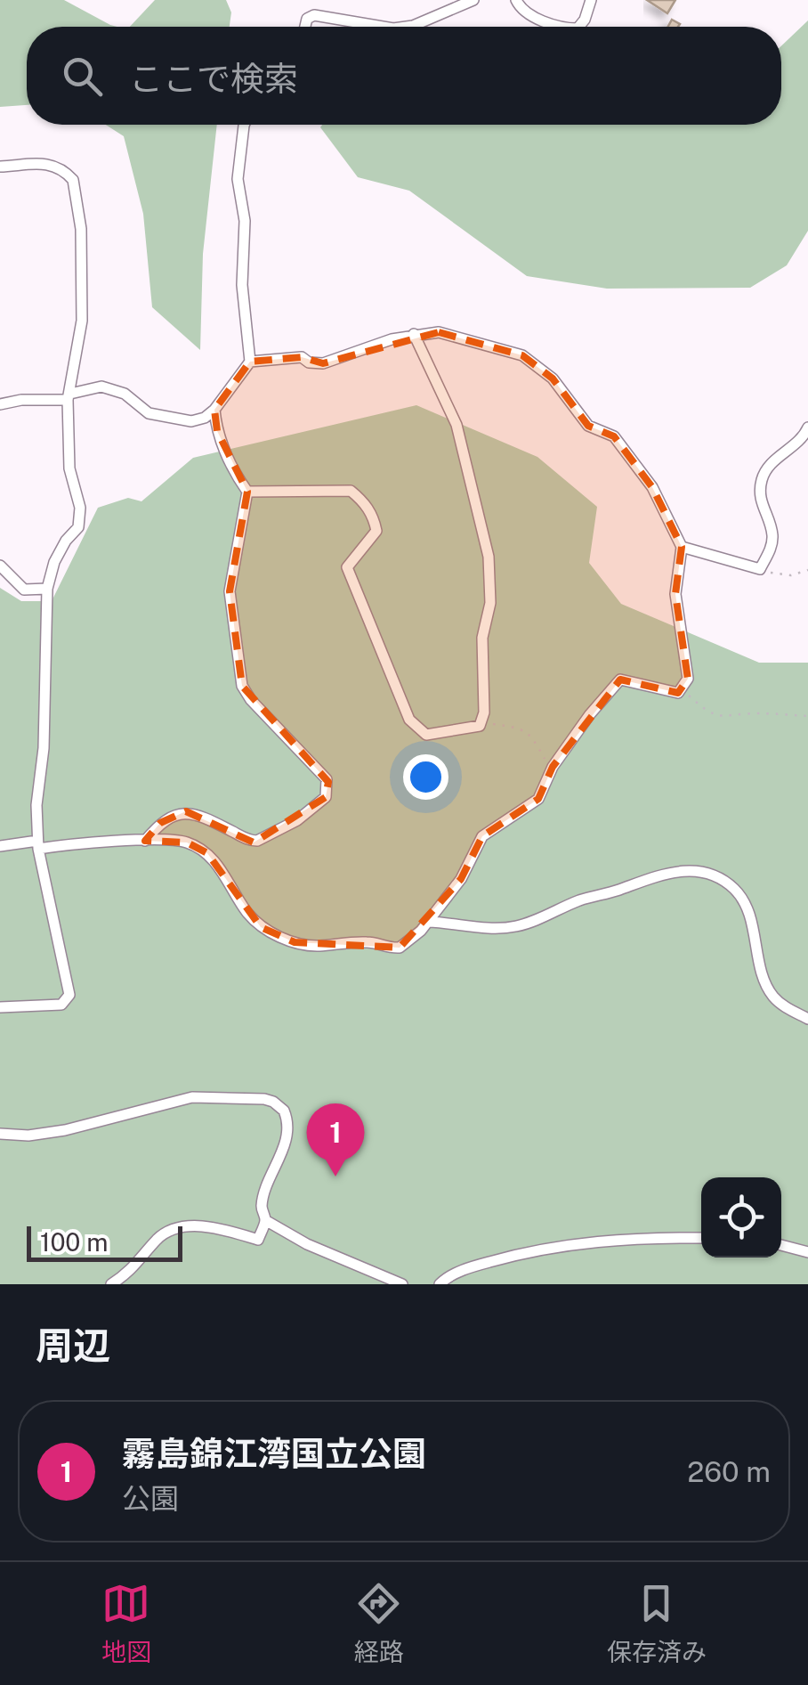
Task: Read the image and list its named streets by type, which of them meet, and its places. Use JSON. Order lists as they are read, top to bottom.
{
  "scale_bar": "100 m",
  "page": {
    "search": "ここで検索",
    "pins": "1",
    "scale": "100 m",
    "heading": "周辺",
    "list": [
      {
        "mark": "1",
        "name": "霧島錦江湾国立公園",
        "note": "公園",
        "value": "260 m"
      }
    ],
    "nav": ["地図", "経路", "保存済み"]
  }
}
